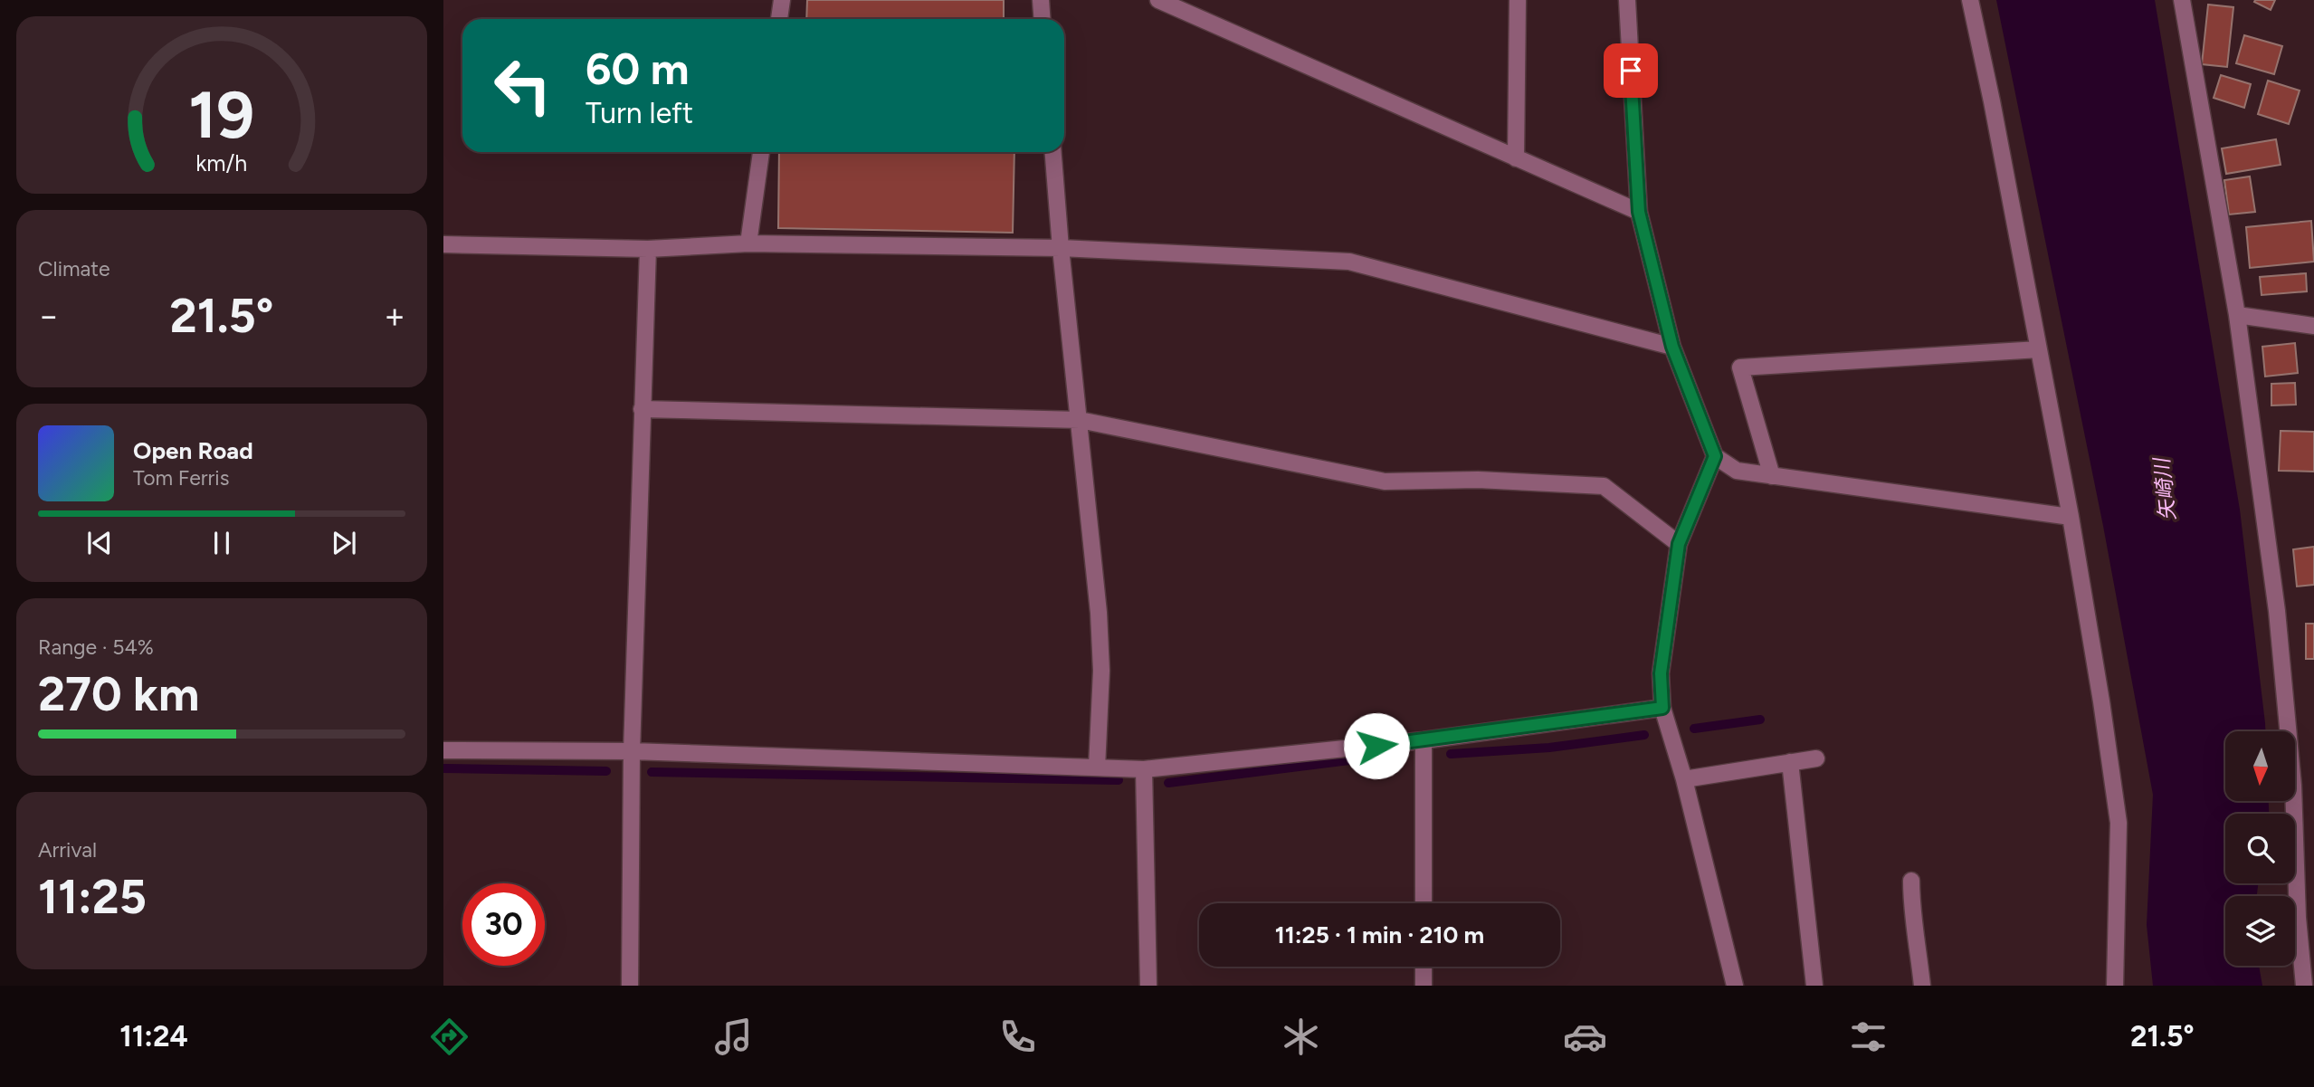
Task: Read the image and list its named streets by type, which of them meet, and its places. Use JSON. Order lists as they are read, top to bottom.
{
  "water": ["矢崎川"],
  "north": "bottom",
  "page": {
    "turn": ["60 m", "Turn left"],
    "tile": [
      "Climate",
      ["Range · 54%", "270 km"],
      ["Arrival", "11:25"]
    ],
    "heat": ["−", "21.5°", "+"],
    "song": ["Open Road", "Tom Ferris"],
    "limit": "30",
    "trip": "11:25 · 1 min · 210 m",
    "tabs": ["11:24", "21.5°"],
    "gauge": ["19", "km/h"]
  }
}
